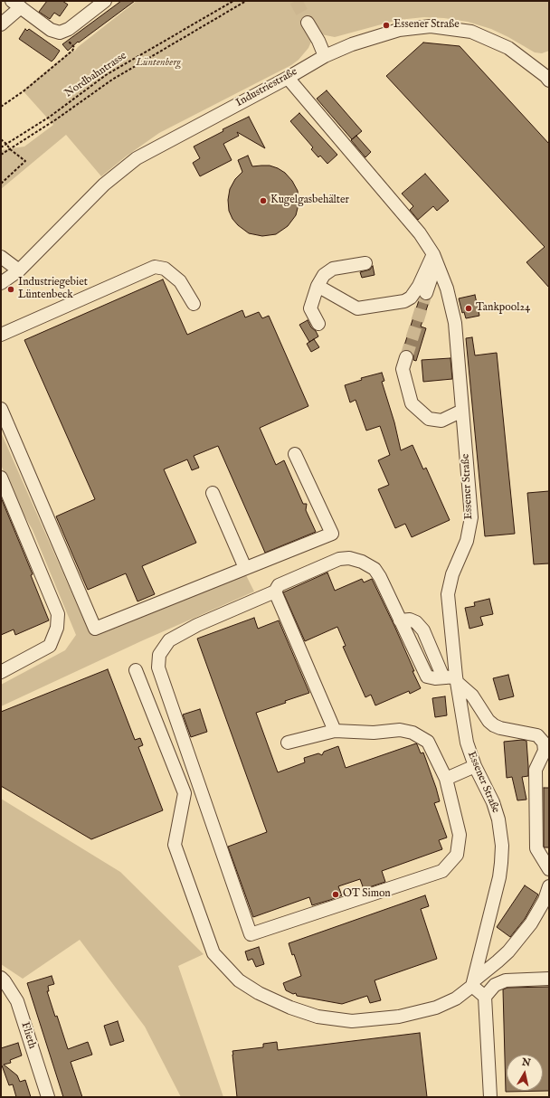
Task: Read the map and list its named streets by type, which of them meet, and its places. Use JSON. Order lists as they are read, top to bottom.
{
  "streets": {
    "street": ["Industriestraße", "Essener Straße", "Flieth"],
    "path": ["Nordbahntrasse"]
  },
  "crossings": [
    ["Industriestraße", "Essener Straße"]
  ],
  "parks": ["Lüntenberg"],
  "places": [
    "Essener Straße",
    "Kugelgasbehälter",
    "Industriegebiet Lüntenbeck",
    "Tankpool24",
    "OT Simon"
  ],
  "north": "top"
}
